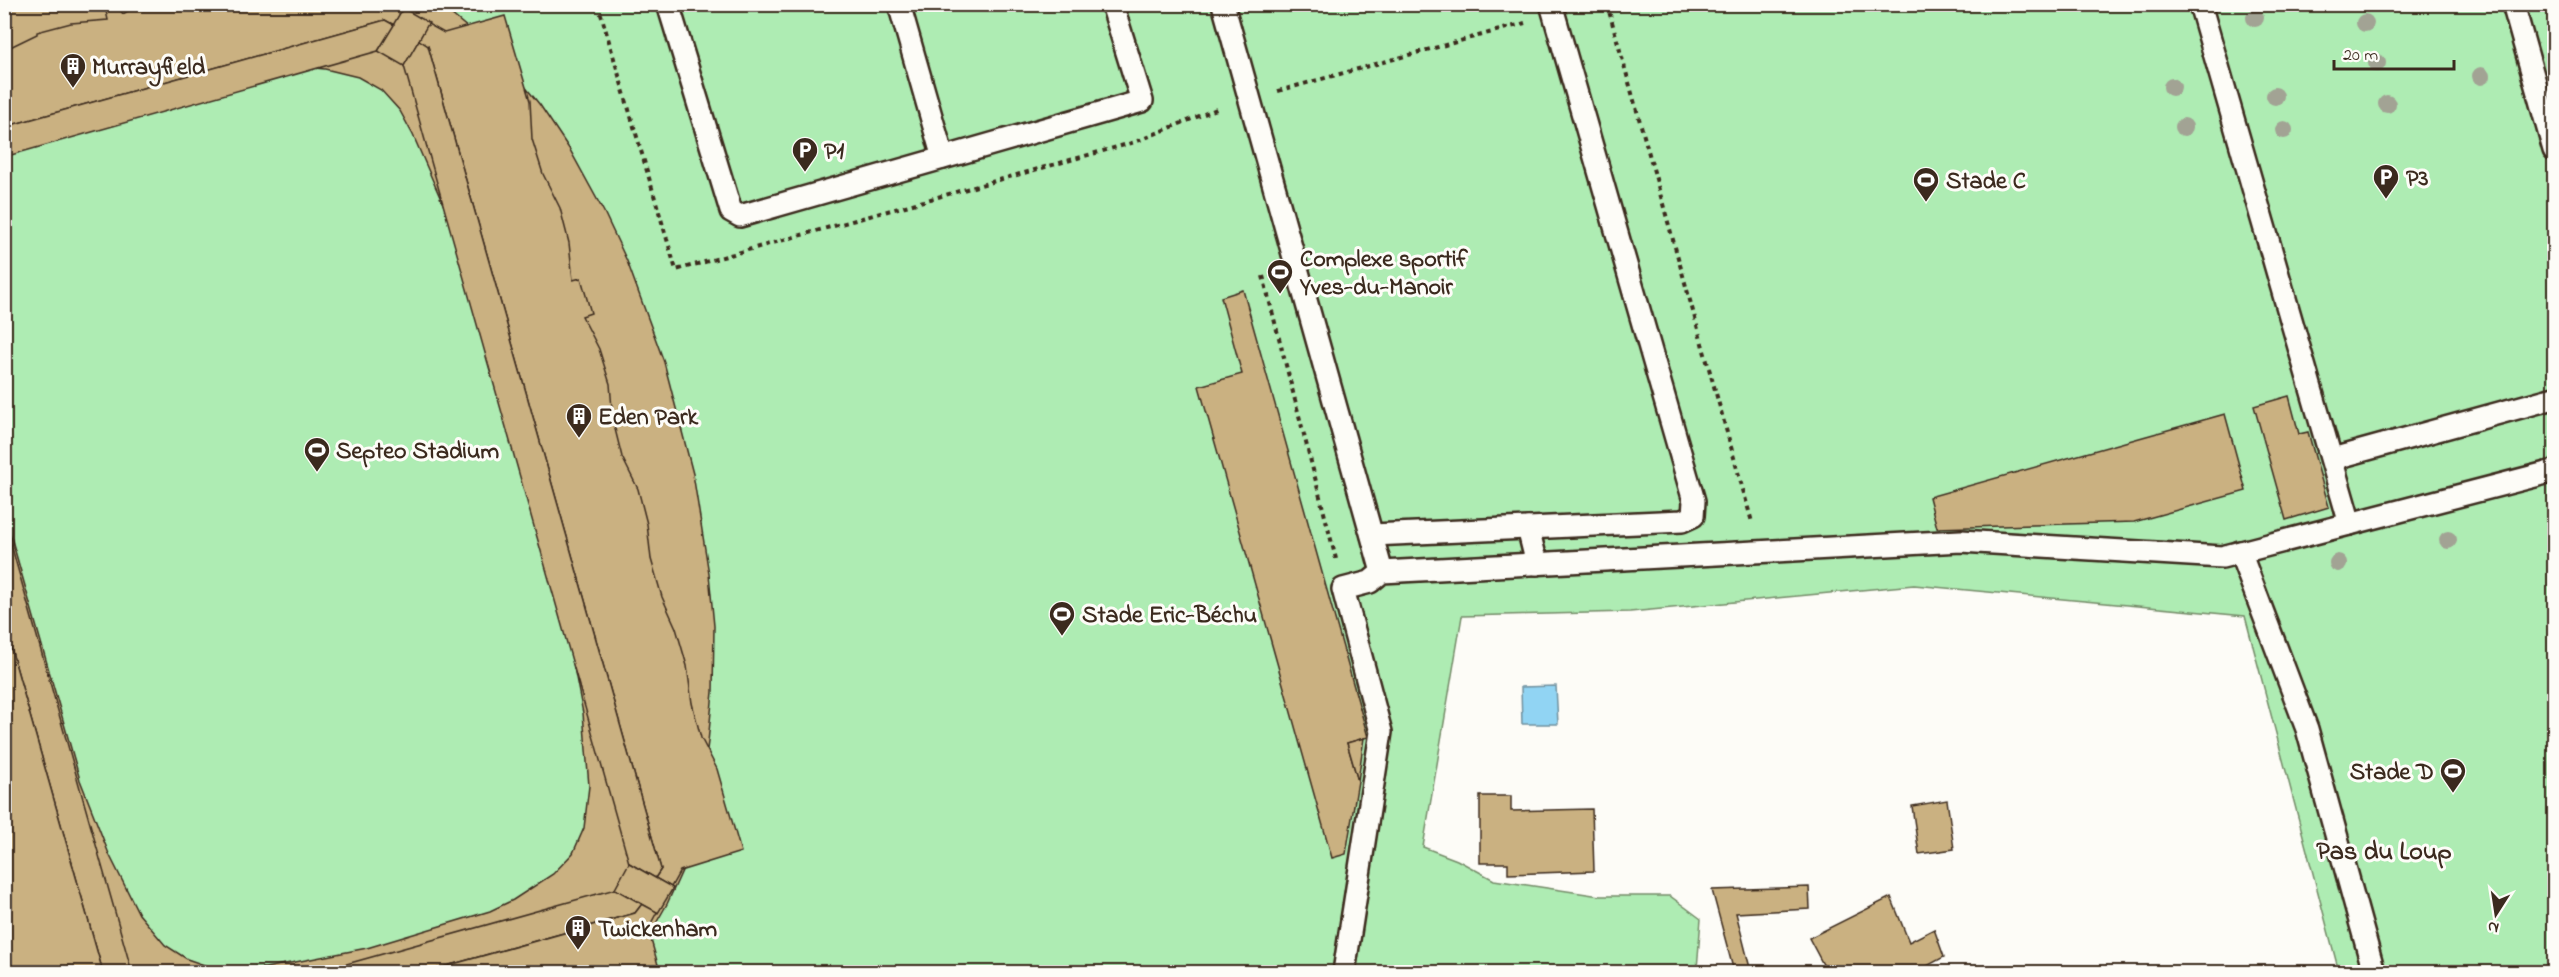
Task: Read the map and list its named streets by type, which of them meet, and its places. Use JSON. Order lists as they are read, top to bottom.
{
  "districts": ["Pas du Loup"],
  "places": {
    "building": ["Murrayfield", "Eden Park", "Twickenham"],
    "parking": ["P1", "P3"],
    "sports": [
      "Stade C",
      "Complexe sportif Yves-du-Manoir",
      "Septeo Stadium",
      "Stade Eric-Béchu",
      "Stade D"
    ]
  },
  "scale_bar": "20 m",
  "north": "bottom"
}
